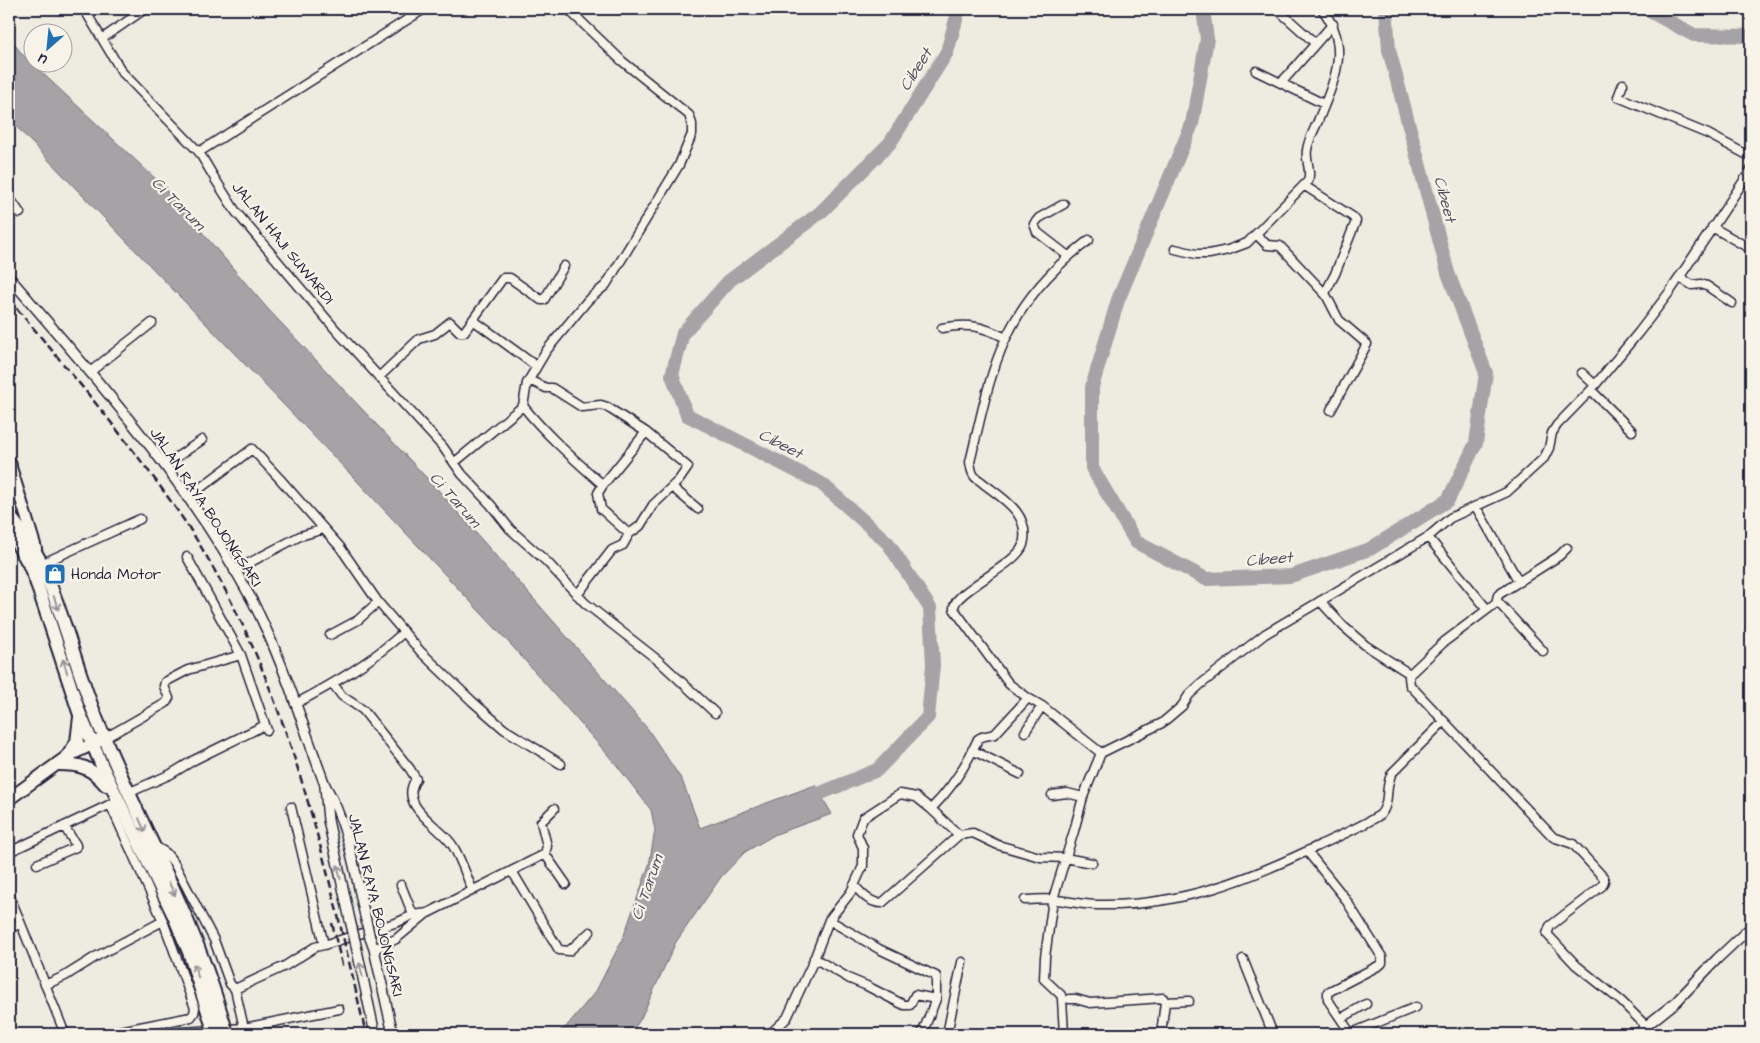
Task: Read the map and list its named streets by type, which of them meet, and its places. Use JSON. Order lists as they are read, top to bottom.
{
  "streets": {
    "street": ["JALAN HAJI SUWARDI", "JALAN RAYA BOJONGSARI"]
  },
  "water": ["Cibeet", "Ci Tarum"],
  "places": {
    "shop": ["Honda Motor"]
  },
  "north": "bottom left"
}
